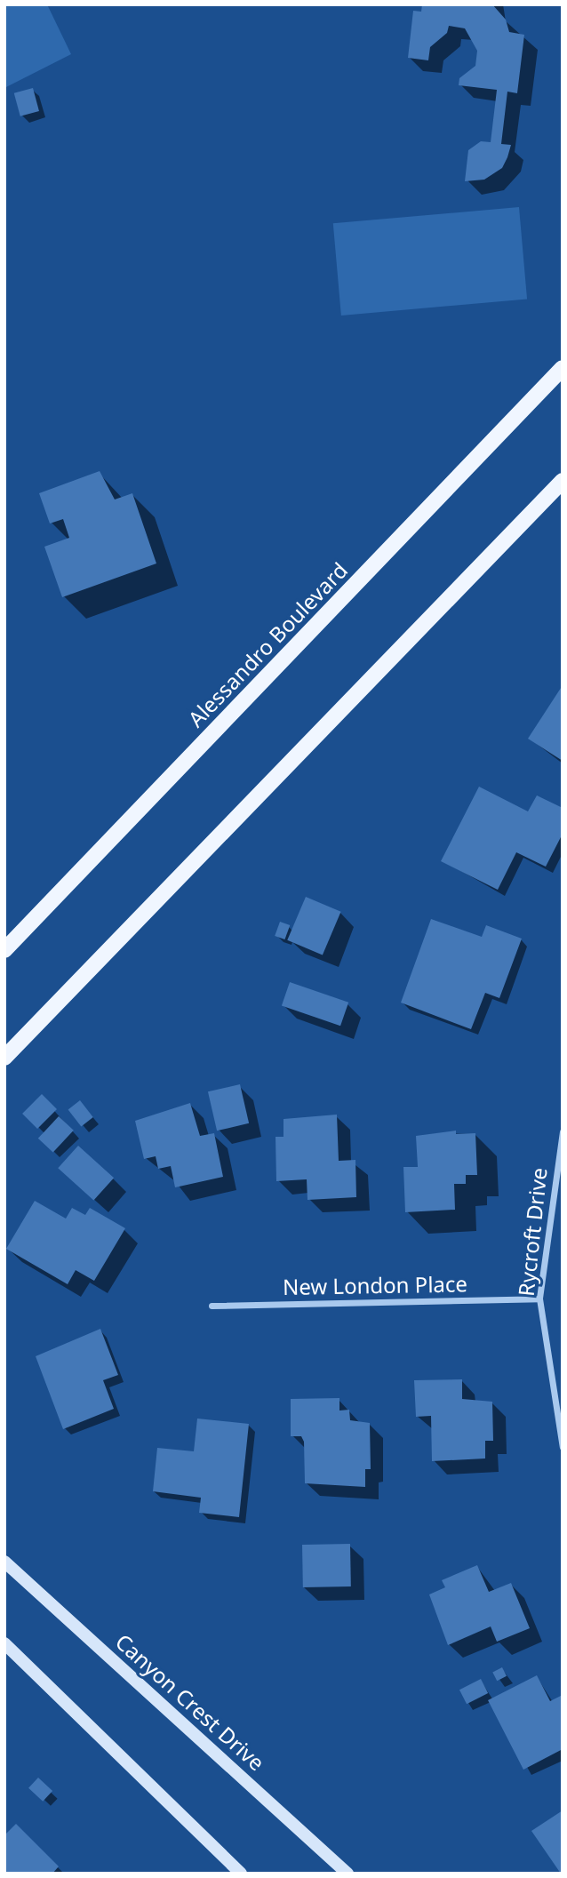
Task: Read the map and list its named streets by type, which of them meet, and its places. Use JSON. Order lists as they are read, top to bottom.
{
  "streets": {
    "main road": ["Alessandro Boulevard", "Canyon Crest Drive"],
    "street": ["Rycroft Drive", "New London Place"]
  },
  "crossings": [
    ["Rycroft Drive", "New London Place"]
  ]
}
